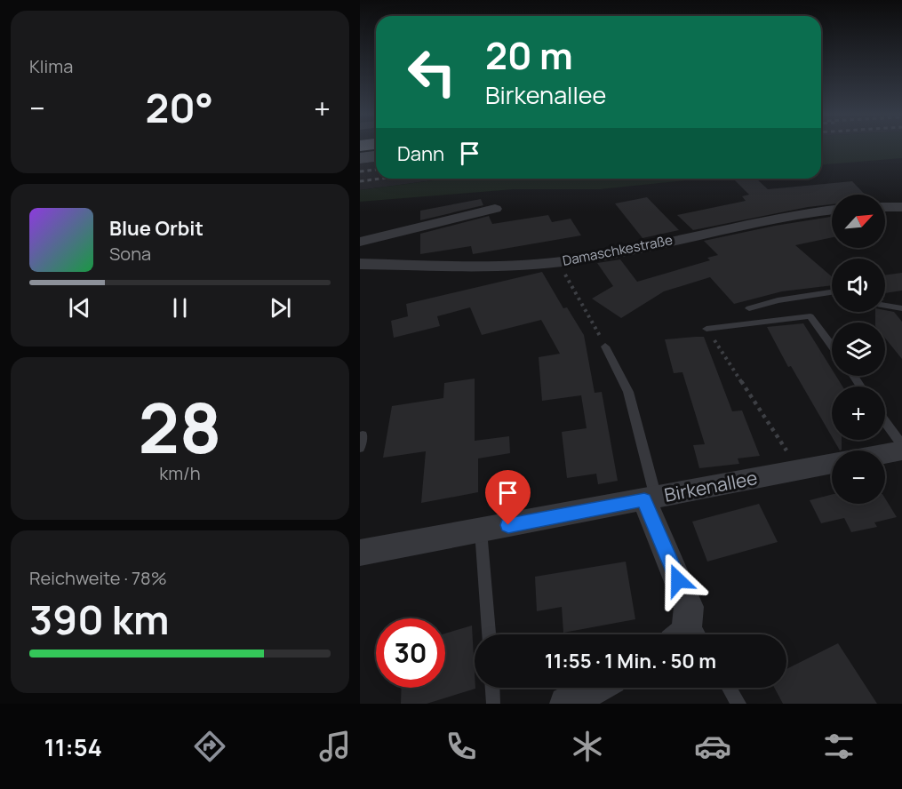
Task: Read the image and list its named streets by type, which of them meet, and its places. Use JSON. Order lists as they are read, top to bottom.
{
  "streets": {
    "street": ["Damaschkestraße", "Birkenallee"]
  },
  "north": "top right",
  "page": {
    "tile": [
      "Klima",
      ["28", "km/h"],
      ["Reichweite · 78%", "390 km"]
    ],
    "turn": ["20 m", "Birkenallee"],
    "heat": ["−", "20°", "+"],
    "then": "Dann",
    "map_buttons": ["+", "−"],
    "song": ["Blue Orbit", "Sona"],
    "limit": "30",
    "trip": "11:55 · 1 Min. · 50 m",
    "tabs": "11:54"
  }
}
